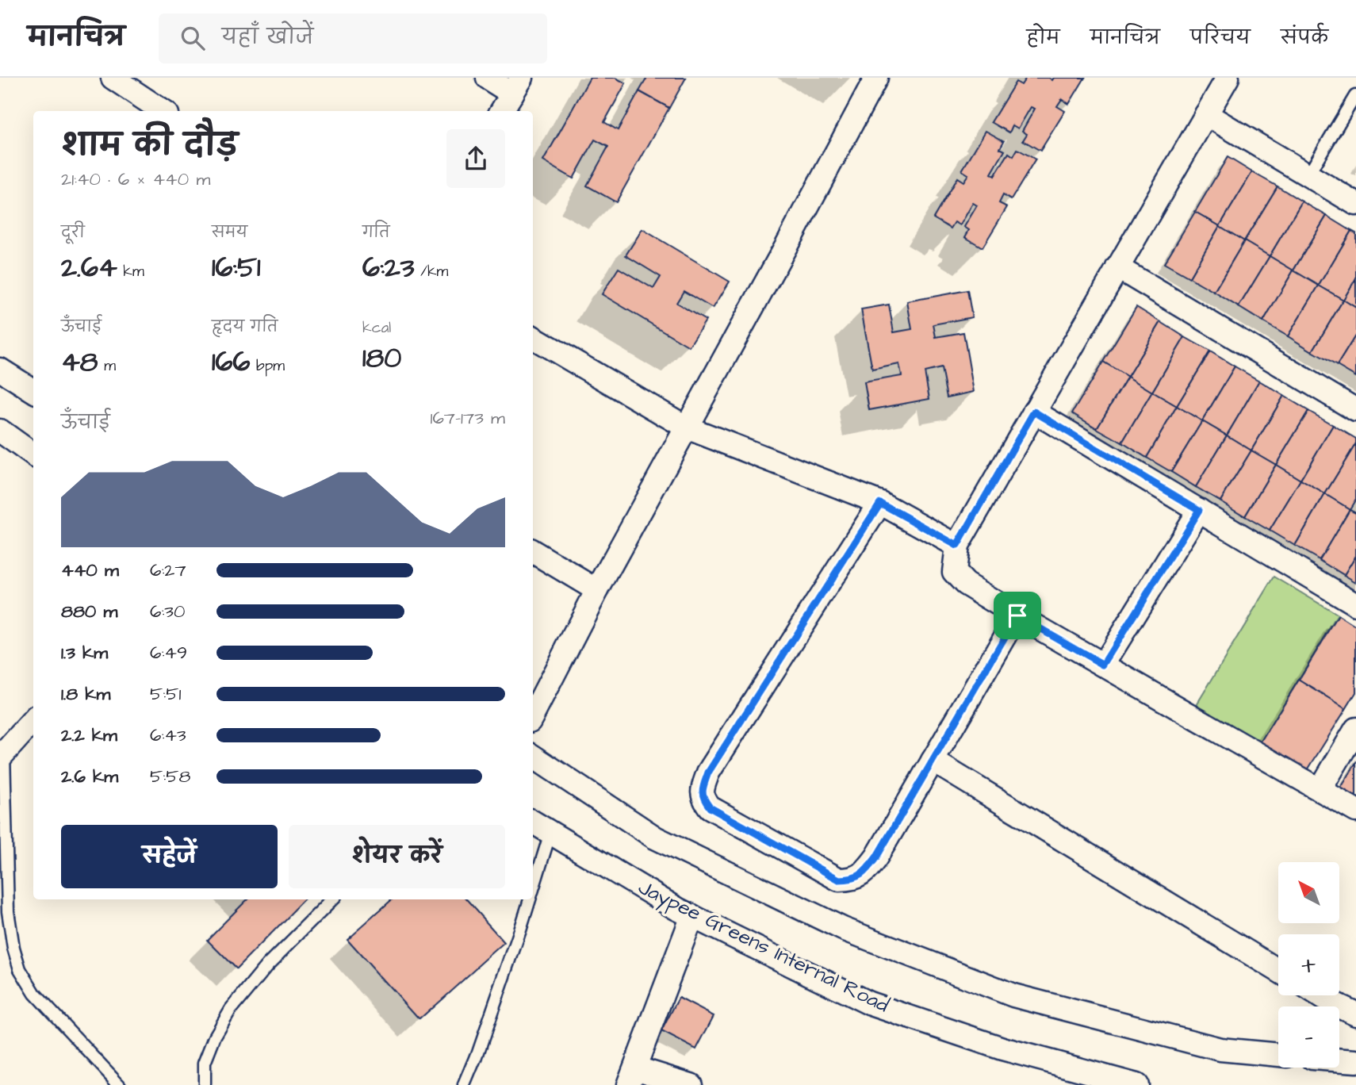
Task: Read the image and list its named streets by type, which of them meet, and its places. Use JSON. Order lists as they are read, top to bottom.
{
  "streets": {
    "street": ["Jaypee Greens Internal Road"]
  },
  "north": "top left",
  "page": {
    "header": "मानचित्र",
    "search": "यहाँ खोजें",
    "nav": [
      "होम",
      "मानचित्र",
      "परिचय",
      "संपर्क"
    ],
    "heading": ["शाम की दौड़", "21:40 · 6 × 440 m"],
    "stats": [
      ["दूरी", "2.64 km"],
      ["समय", "16:51"],
      ["गति", "6:23 /km"],
      ["ऊँचाई", "48 m"],
      ["हृदय गति", "166 bpm"],
      ["kcal", "180"]
    ],
    "chart": ["ऊँचाई", "167–173 m"],
    "list": [
      {
        "name": "440 m",
        "note": "6:27"
      },
      {
        "name": "880 m",
        "note": "6:30"
      },
      {
        "name": "1.3 km",
        "note": "6:49"
      },
      {
        "name": "1.8 km",
        "note": "5:51"
      },
      {
        "name": "2.2 km",
        "note": "6:43"
      },
      {
        "name": "2.6 km",
        "note": "5:58"
      }
    ],
    "buttons": ["सहेजें", "शेयर करें"],
    "map_buttons": ["+", "−"]
  }
}
